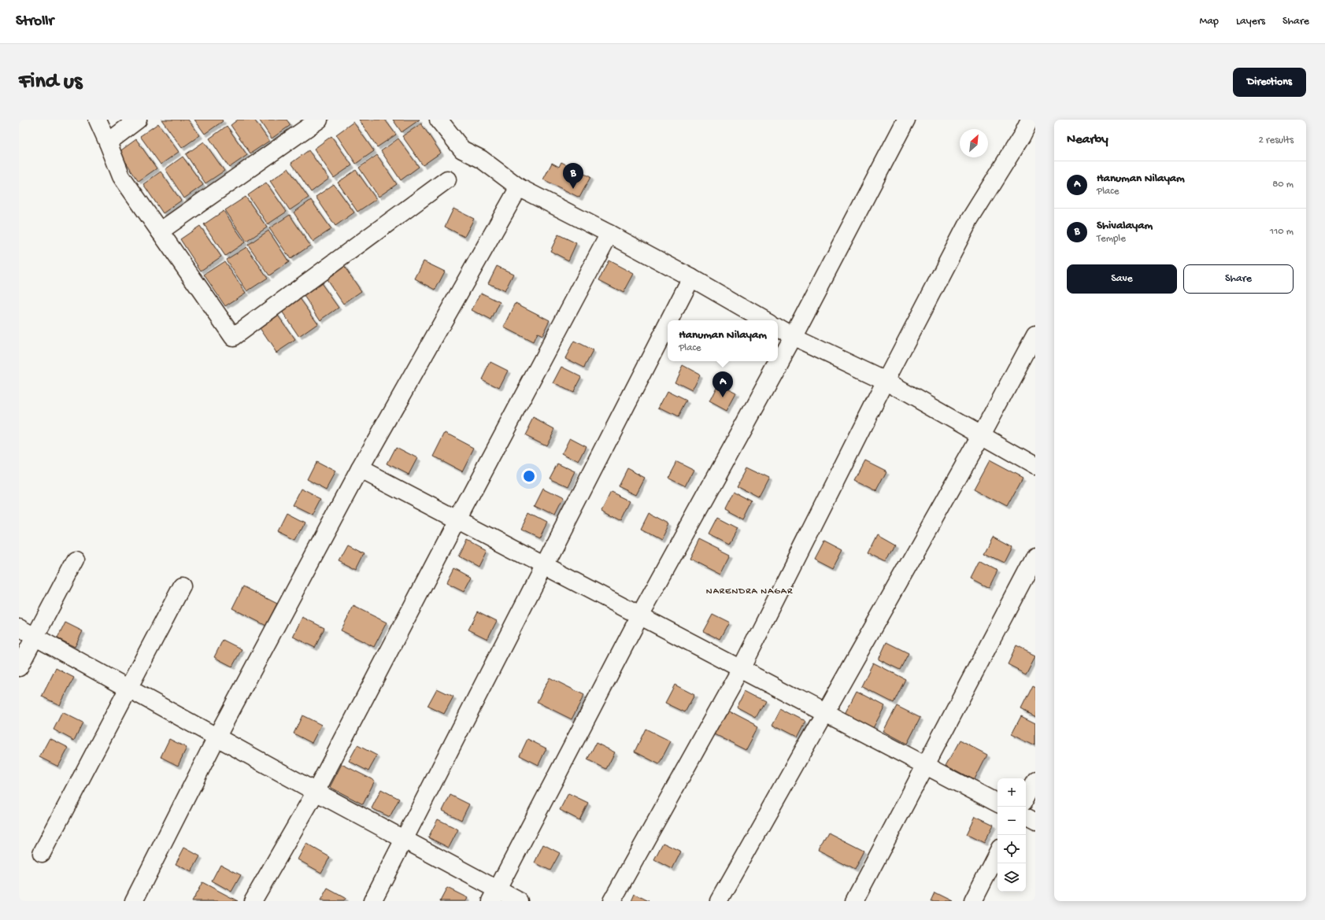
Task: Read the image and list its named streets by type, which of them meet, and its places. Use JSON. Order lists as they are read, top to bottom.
{
  "districts": ["NARENDRA NAGAR"],
  "north": "top right",
  "page": {
    "header": "Strollr",
    "nav": ["Map", "Layers", "Share"],
    "buttons": [
      "Directions",
      ["Save", "Share"]
    ],
    "title": "Find us",
    "heading": ["Nearby", "2 results"],
    "list": [
      {
        "mark": "A",
        "name": "Hanuman Nilayam",
        "note": "Place",
        "value": "80 m"
      },
      {
        "mark": "B",
        "name": "Shivalayam",
        "note": "Temple",
        "value": "110 m"
      }
    ],
    "pins": ["B", "A"],
    "popup": ["Hanuman Nilayam", "Place"],
    "map_buttons": ["+", "−"]
  }
}
